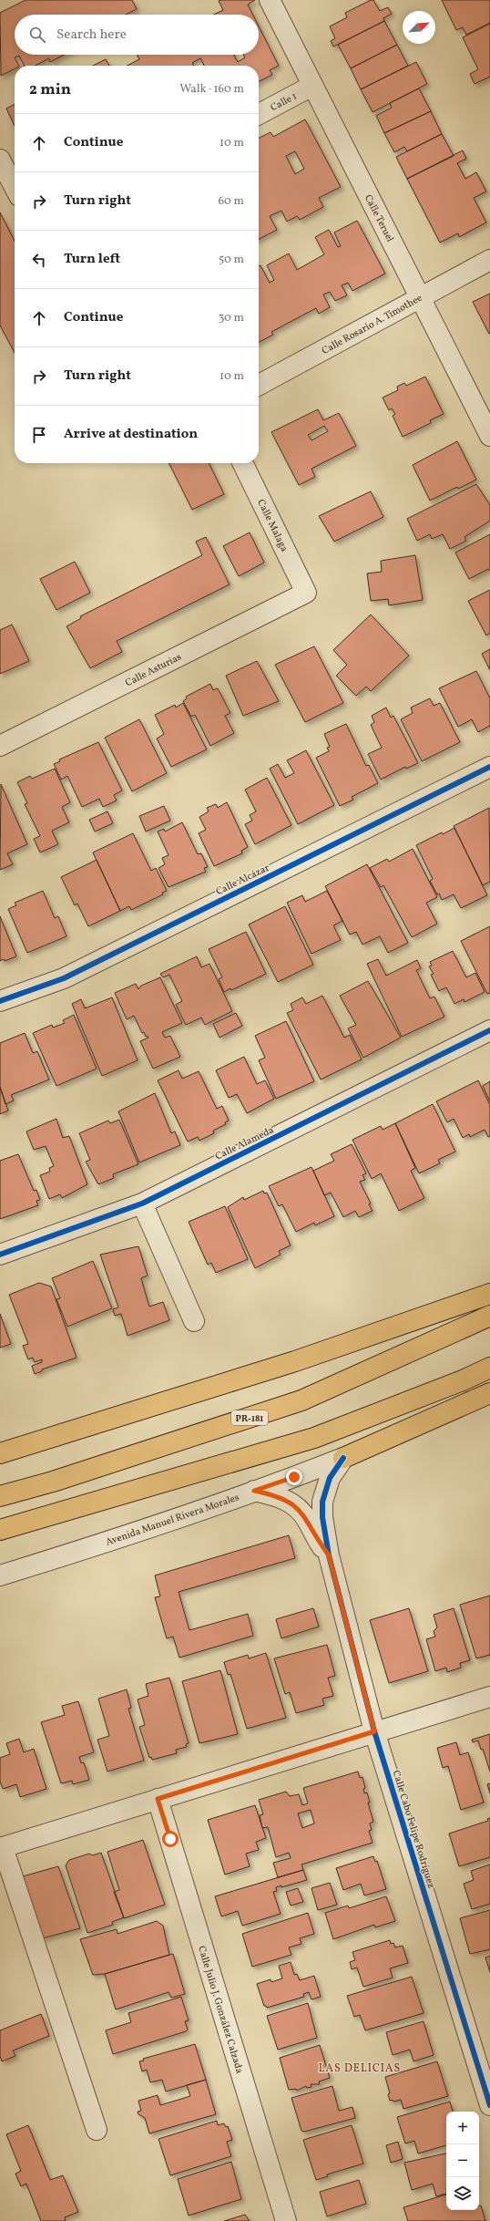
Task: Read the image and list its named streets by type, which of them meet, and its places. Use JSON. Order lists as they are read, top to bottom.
{
  "streets": {
    "highway": ["PR-181"],
    "street": [
      "Calle 1",
      "Calle Teruel",
      "Calle Rosario A. Timothee",
      "Calle Malaga",
      "Calle Asturias",
      "Calle Alcázar",
      "Calle Alameda",
      "Avenida Manuel Rivera Morales",
      "Calle Cabo Felipe Rodríguez",
      "Calle Julio J. González Calzada"
    ]
  },
  "crossings": [
    ["Calle 1", "Calle Teruel"],
    ["Calle Teruel", "Calle Rosario A. Timothee"],
    ["Calle Malaga", "Calle Asturias"],
    ["Avenida Manuel Rivera Morales", "Calle Cabo Felipe Rodríguez"]
  ],
  "districts": ["LAS DELICIAS"],
  "north": "top right",
  "page": {
    "search": "Search here",
    "heading": ["2 min", "Walk · 160 m"],
    "list": [
      ["Continue", "10 m"],
      ["Turn right", "60 m"],
      ["Turn left", "50 m"],
      ["Continue", "30 m"],
      ["Turn right", "10 m"],
      "Arrive at destination"
    ],
    "map_buttons": ["+", "−"]
  }
}
